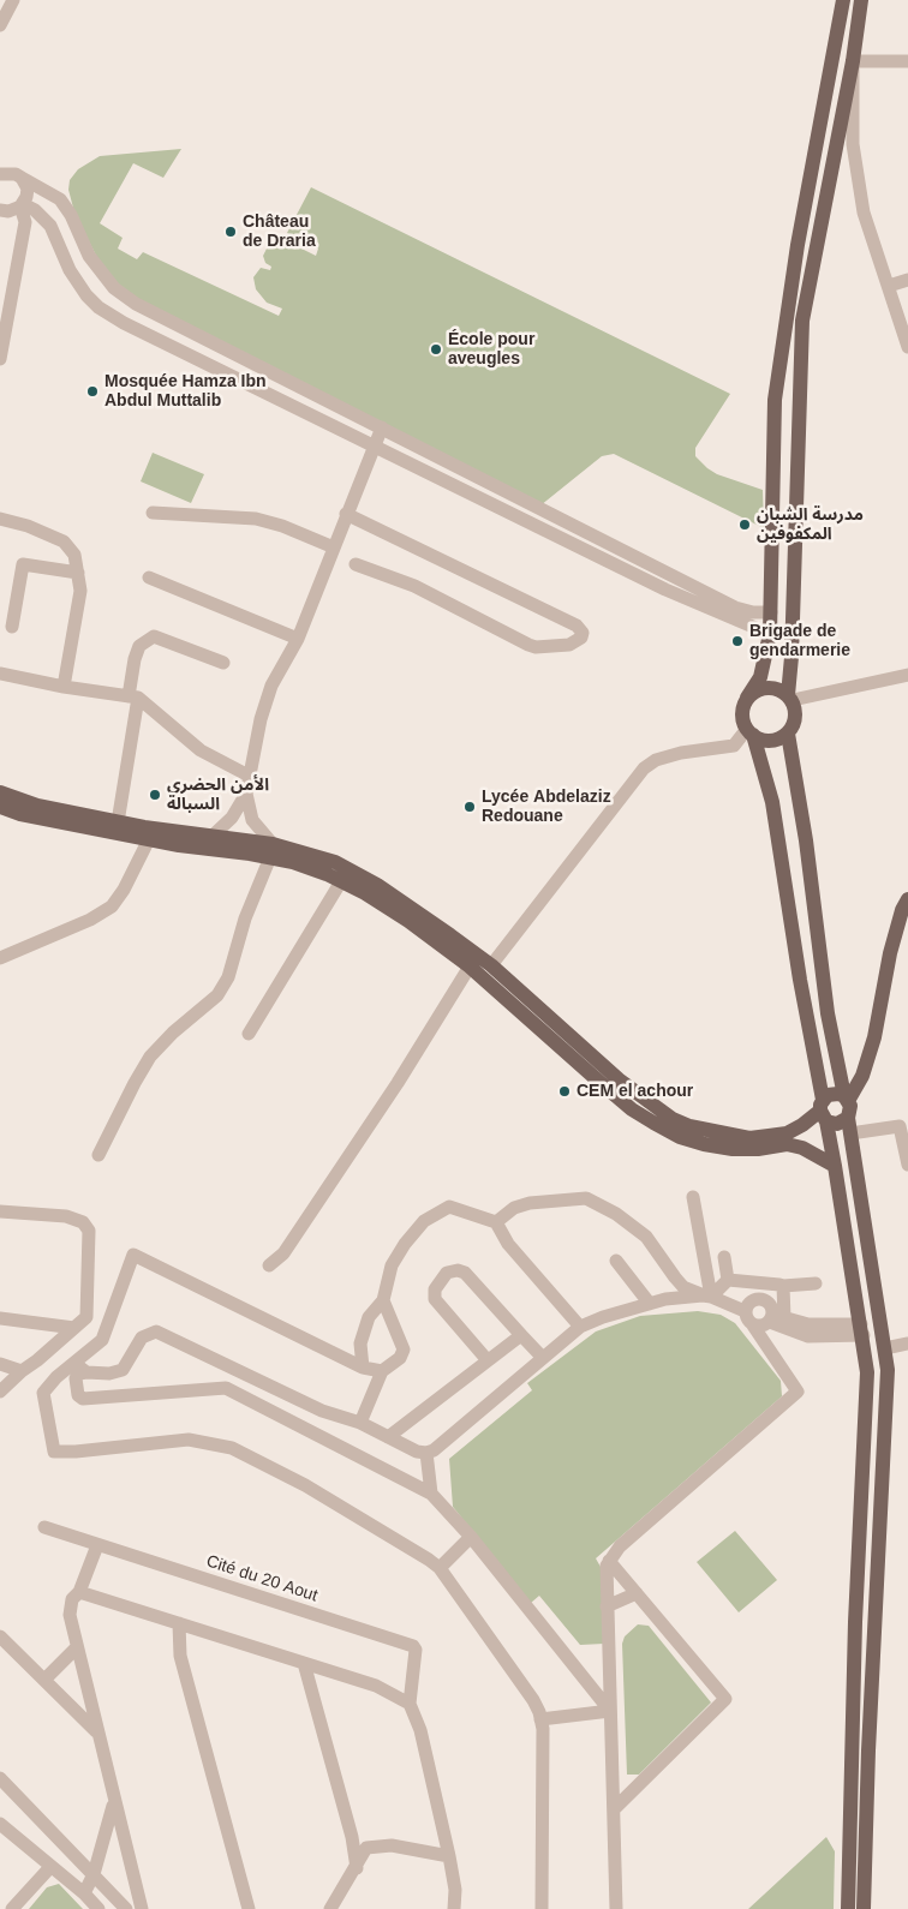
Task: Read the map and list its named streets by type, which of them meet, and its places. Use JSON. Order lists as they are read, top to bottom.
{
  "streets": {
    "street": ["Cité du 20 Aout"]
  },
  "places": [
    "Château de Draria",
    "École pour aveugles",
    "Mosquée Hamza Ibn Abdul Muttalib",
    "مدرسة الشبان المكفوفين",
    "Brigade de gendarmerie",
    "الأمن الحضري السبالة",
    "Lycée Abdelaziz Redouane",
    "CEM el achour"
  ]
}
